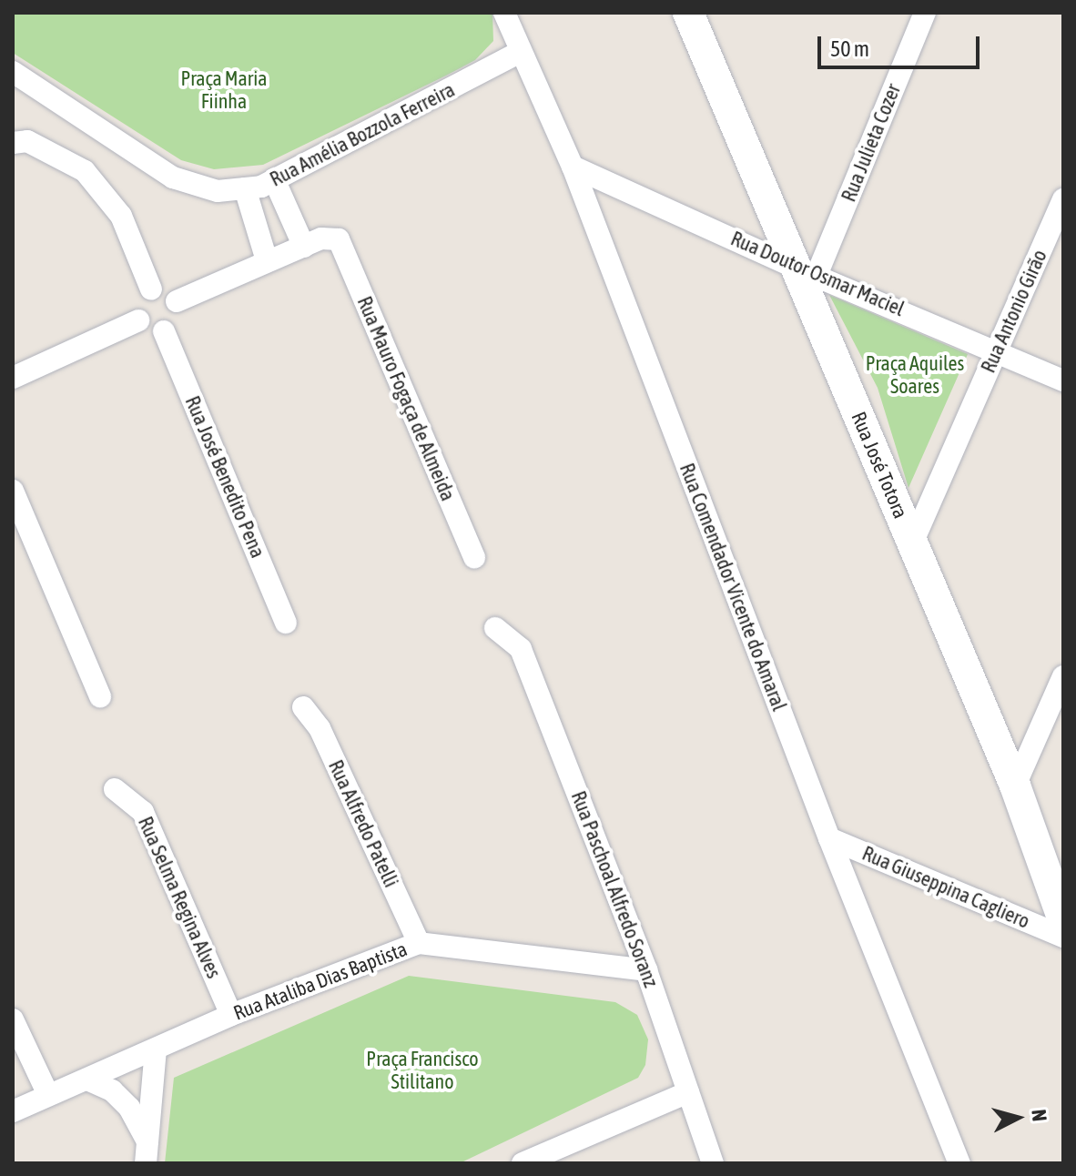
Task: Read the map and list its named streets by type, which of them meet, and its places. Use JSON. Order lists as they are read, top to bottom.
{
  "streets": {
    "main road": ["Rua José Totora"],
    "street": [
      "Rua Amélia Bozzola Ferreira",
      "Rua Julieta Cozer",
      "Rua Doutor Osmar Maciel",
      "Rua Antonio Girão",
      "Rua Mauro Fogaça de Almeida",
      "Rua José Benedito Pena",
      "Rua Comendador Vicente do Amaral",
      "Rua Alfredo Patelli",
      "Rua Giuseppina Cagliero",
      "Rua Paschoal Alfredo Soranz",
      "Rua Selma Regina Alves",
      "Rua Ataliba Dias Baptista"
    ]
  },
  "crossings": [
    ["Rua Amélia Bozzola Ferreira", "Rua Comendador Vicente do Amaral"],
    ["Rua Julieta Cozer", "Rua Doutor Osmar Maciel"],
    ["Rua Julieta Cozer", "Rua José Totora"],
    ["Rua Doutor Osmar Maciel", "Rua Antonio Girão"],
    ["Rua Doutor Osmar Maciel", "Rua José Totora"],
    ["Rua Doutor Osmar Maciel", "Rua Comendador Vicente do Amaral"],
    ["Rua Antonio Girão", "Rua José Totora"],
    ["Rua Comendador Vicente do Amaral", "Rua Giuseppina Cagliero"],
    ["Rua Alfredo Patelli", "Rua Ataliba Dias Baptista"],
    ["Rua Paschoal Alfredo Soranz", "Rua Ataliba Dias Baptista"],
    ["Rua Selma Regina Alves", "Rua Ataliba Dias Baptista"]
  ],
  "parks": ["Praça Maria Fiinha", "Praça Aquiles Soares", "Praça Francisco Stilitano"],
  "scale_bar": "50 m",
  "north": "right"
}
